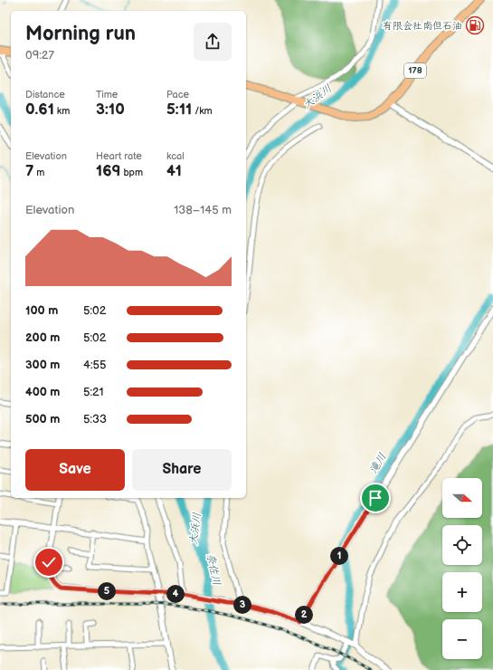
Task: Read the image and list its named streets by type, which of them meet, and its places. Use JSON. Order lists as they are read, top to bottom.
{
  "streets": {
    "highway": ["178"]
  },
  "water": ["大浜川", "滝川", "奈佐川"],
  "places": {
    "fuel station": ["有限会社南但石油"]
  },
  "north": "right",
  "page": {
    "heading": ["Morning run", "09:27"],
    "stats": [
      ["Distance", "0.61 km"],
      ["Time", "3:10"],
      ["Pace", "5:11 /km"],
      ["Elevation", "7 m"],
      ["Heart rate", "169 bpm"],
      ["kcal", "41"]
    ],
    "chart": ["Elevation", "138–145 m"],
    "list": [
      {
        "name": "100 m",
        "note": "5:02"
      },
      {
        "name": "200 m",
        "note": "5:02"
      },
      {
        "name": "300 m",
        "note": "4:55"
      },
      {
        "name": "400 m",
        "note": "5:21"
      },
      {
        "name": "500 m",
        "note": "5:33"
      }
    ],
    "buttons": ["Save", "Share"],
    "map_buttons": ["+", "−"],
    "pins": [
      "1",
      "5",
      "4",
      "3",
      "2"
    ]
  }
}
